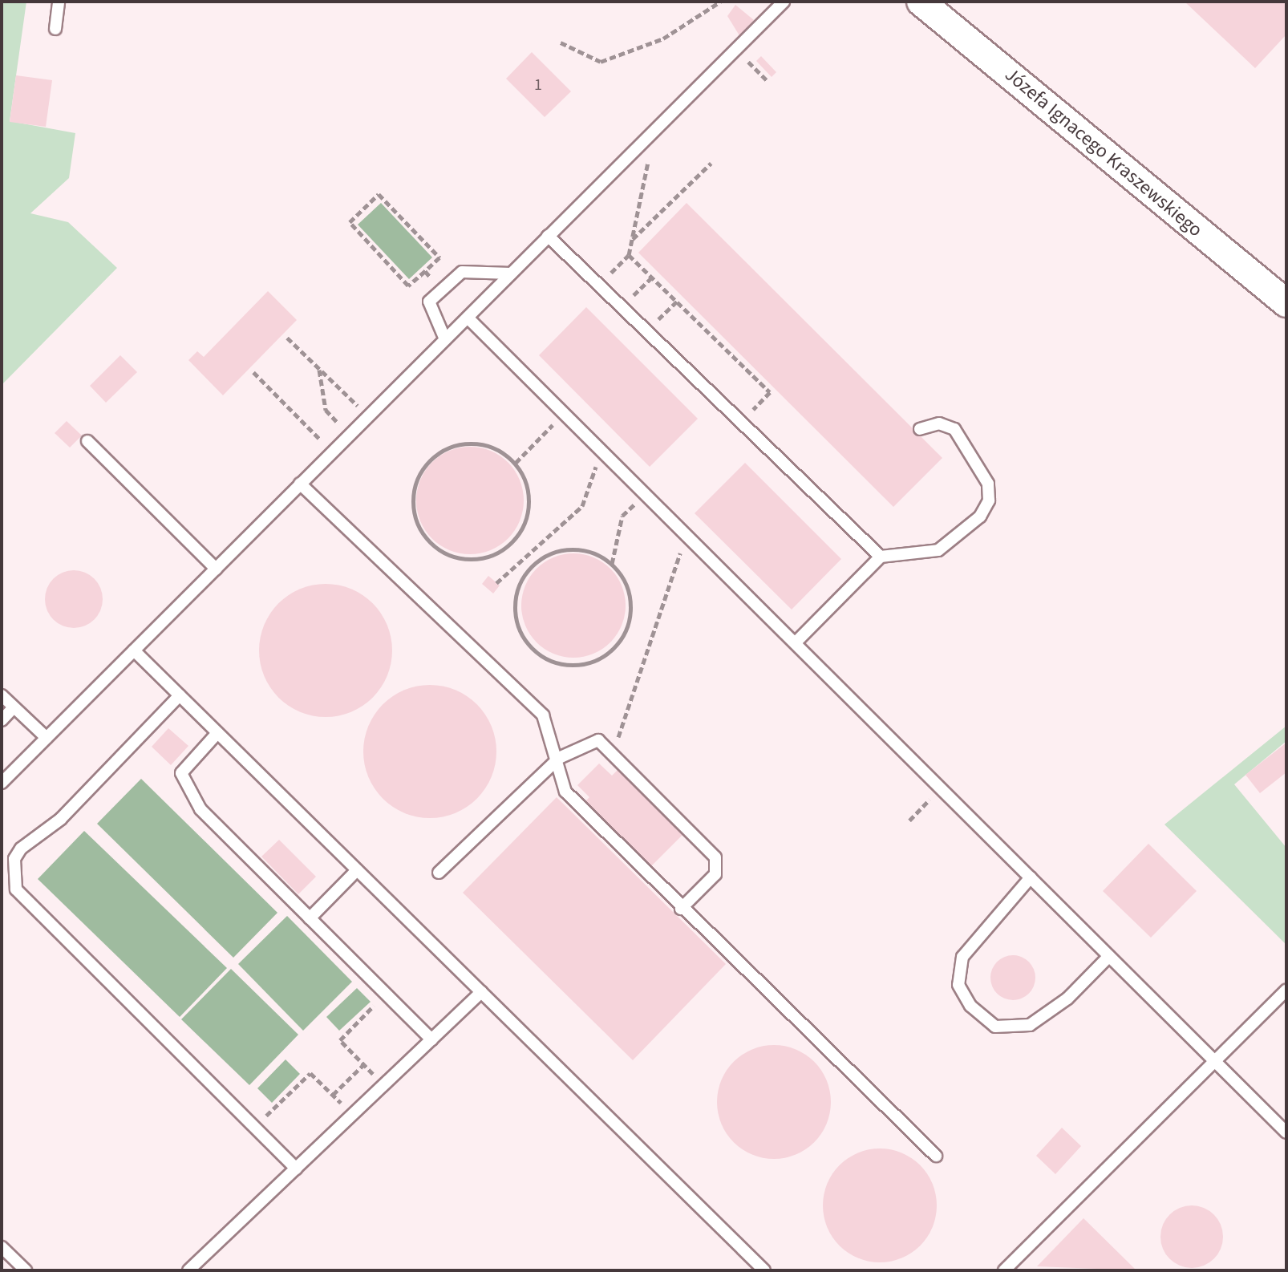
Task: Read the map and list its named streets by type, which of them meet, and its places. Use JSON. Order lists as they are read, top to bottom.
{
  "streets": {
    "street": ["Józefa Ignacego Kraszewskiego"]
  },
  "house_numbers": ["1"]
}
